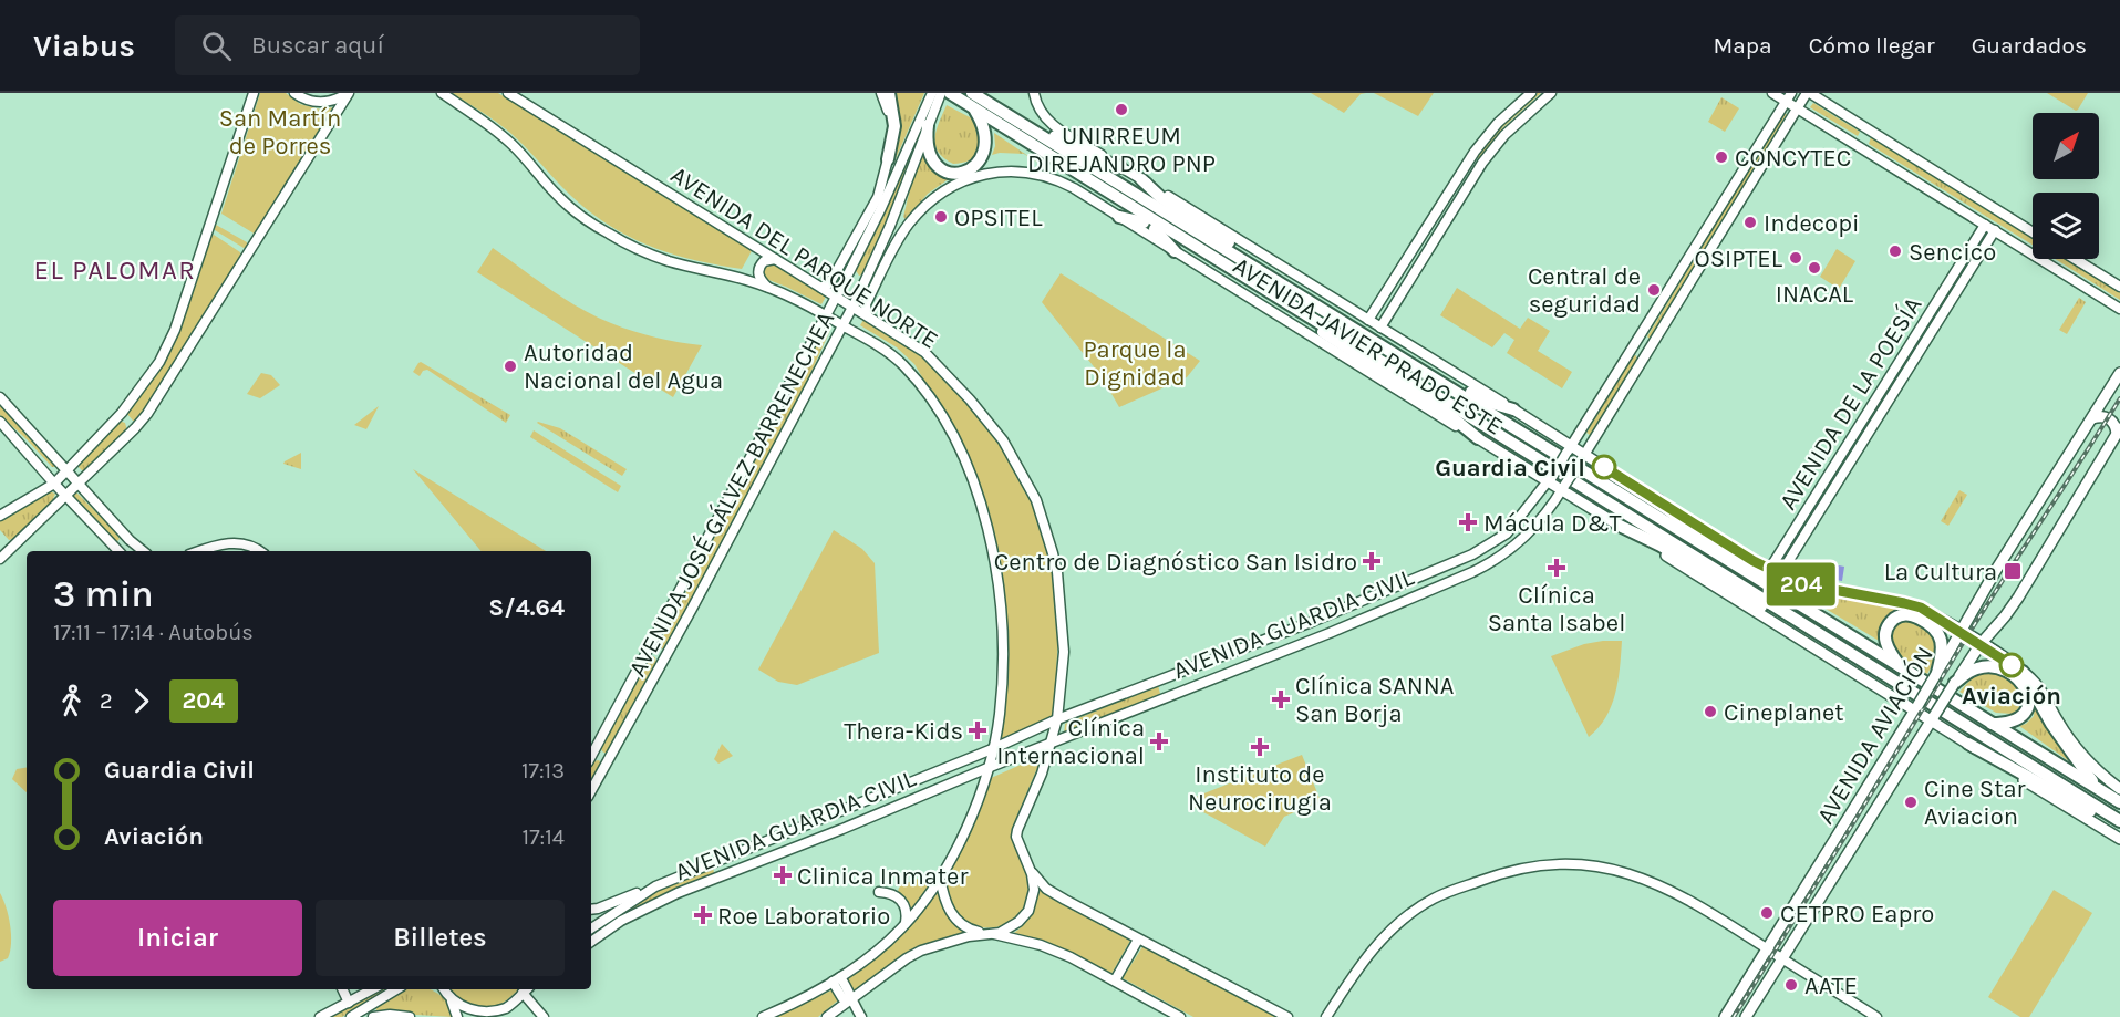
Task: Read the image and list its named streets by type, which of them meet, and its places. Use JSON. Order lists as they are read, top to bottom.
{
  "streets": {
    "highway": ["AVENIDA JAVIER PRADO ESTE"],
    "main road": [
      "AVENIDA DEL PARQUE NORTE",
      "AVENIDA DE LA POESÍA",
      "AVENIDA JOSÉ GÁLVEZ BARRENECHEA",
      "AVENIDA GUARDIA CIVIL",
      "AVENIDA AVIACIÓN"
    ]
  },
  "crossings": [
    ["AVENIDA DEL PARQUE NORTE", "AVENIDA JAVIER PRADO ESTE"],
    ["AVENIDA DEL PARQUE NORTE", "AVENIDA JOSÉ GÁLVEZ BARRENECHEA"],
    ["AVENIDA DEL PARQUE NORTE", "AVENIDA GUARDIA CIVIL"],
    ["AVENIDA JAVIER PRADO ESTE", "AVENIDA DE LA POESÍA"],
    ["AVENIDA JAVIER PRADO ESTE", "AVENIDA GUARDIA CIVIL"],
    ["AVENIDA JAVIER PRADO ESTE", "AVENIDA AVIACIÓN"]
  ],
  "districts": ["EL PALOMAR"],
  "parks": ["San Martín de Porres", "Parque la Dignidad"],
  "places": {
    "other": [
      "UNIRREUM DIREJANDRO PNP",
      "CONCYTEC",
      "OPSITEL",
      "Indecopi",
      "Sencico",
      "OSIPTEL",
      "INACAL",
      "Central de seguridad",
      "Autoridad Nacional del Agua",
      "Guardia Civil",
      "Aviación",
      "Cineplanet",
      "Cine Star Aviacion",
      "CETPRO Eapro",
      "AATE"
    ],
    "health": [
      "Mácula D&T",
      "Centro de Diagnóstico San Isidro",
      "Clínica Santa Isabel",
      "Clínica SANNA San Borja",
      "Thera-Kids",
      "Clínica Internacional",
      "Instituto de Neurocirugia",
      "Clinica Inmater",
      "Roe Laboratorio"
    ],
    "transit": ["La Cultura"]
  },
  "lines": ["bus line 204"],
  "north": "top right",
  "page": {
    "header": "Viabus",
    "search": "Buscar aquí",
    "nav": ["Mapa", "Cómo llegar", "Guardados"],
    "on_map": "204",
    "heading": ["3 min", "17:11 – 17:14 · Autobús", "S/4.64"],
    "legs": ["2", "204"],
    "list": [
      {
        "name": "Guardia Civil",
        "value": "17:13"
      },
      {
        "name": "Aviación",
        "value": "17:14"
      }
    ],
    "buttons": ["Iniciar", "Billetes"]
  }
}
